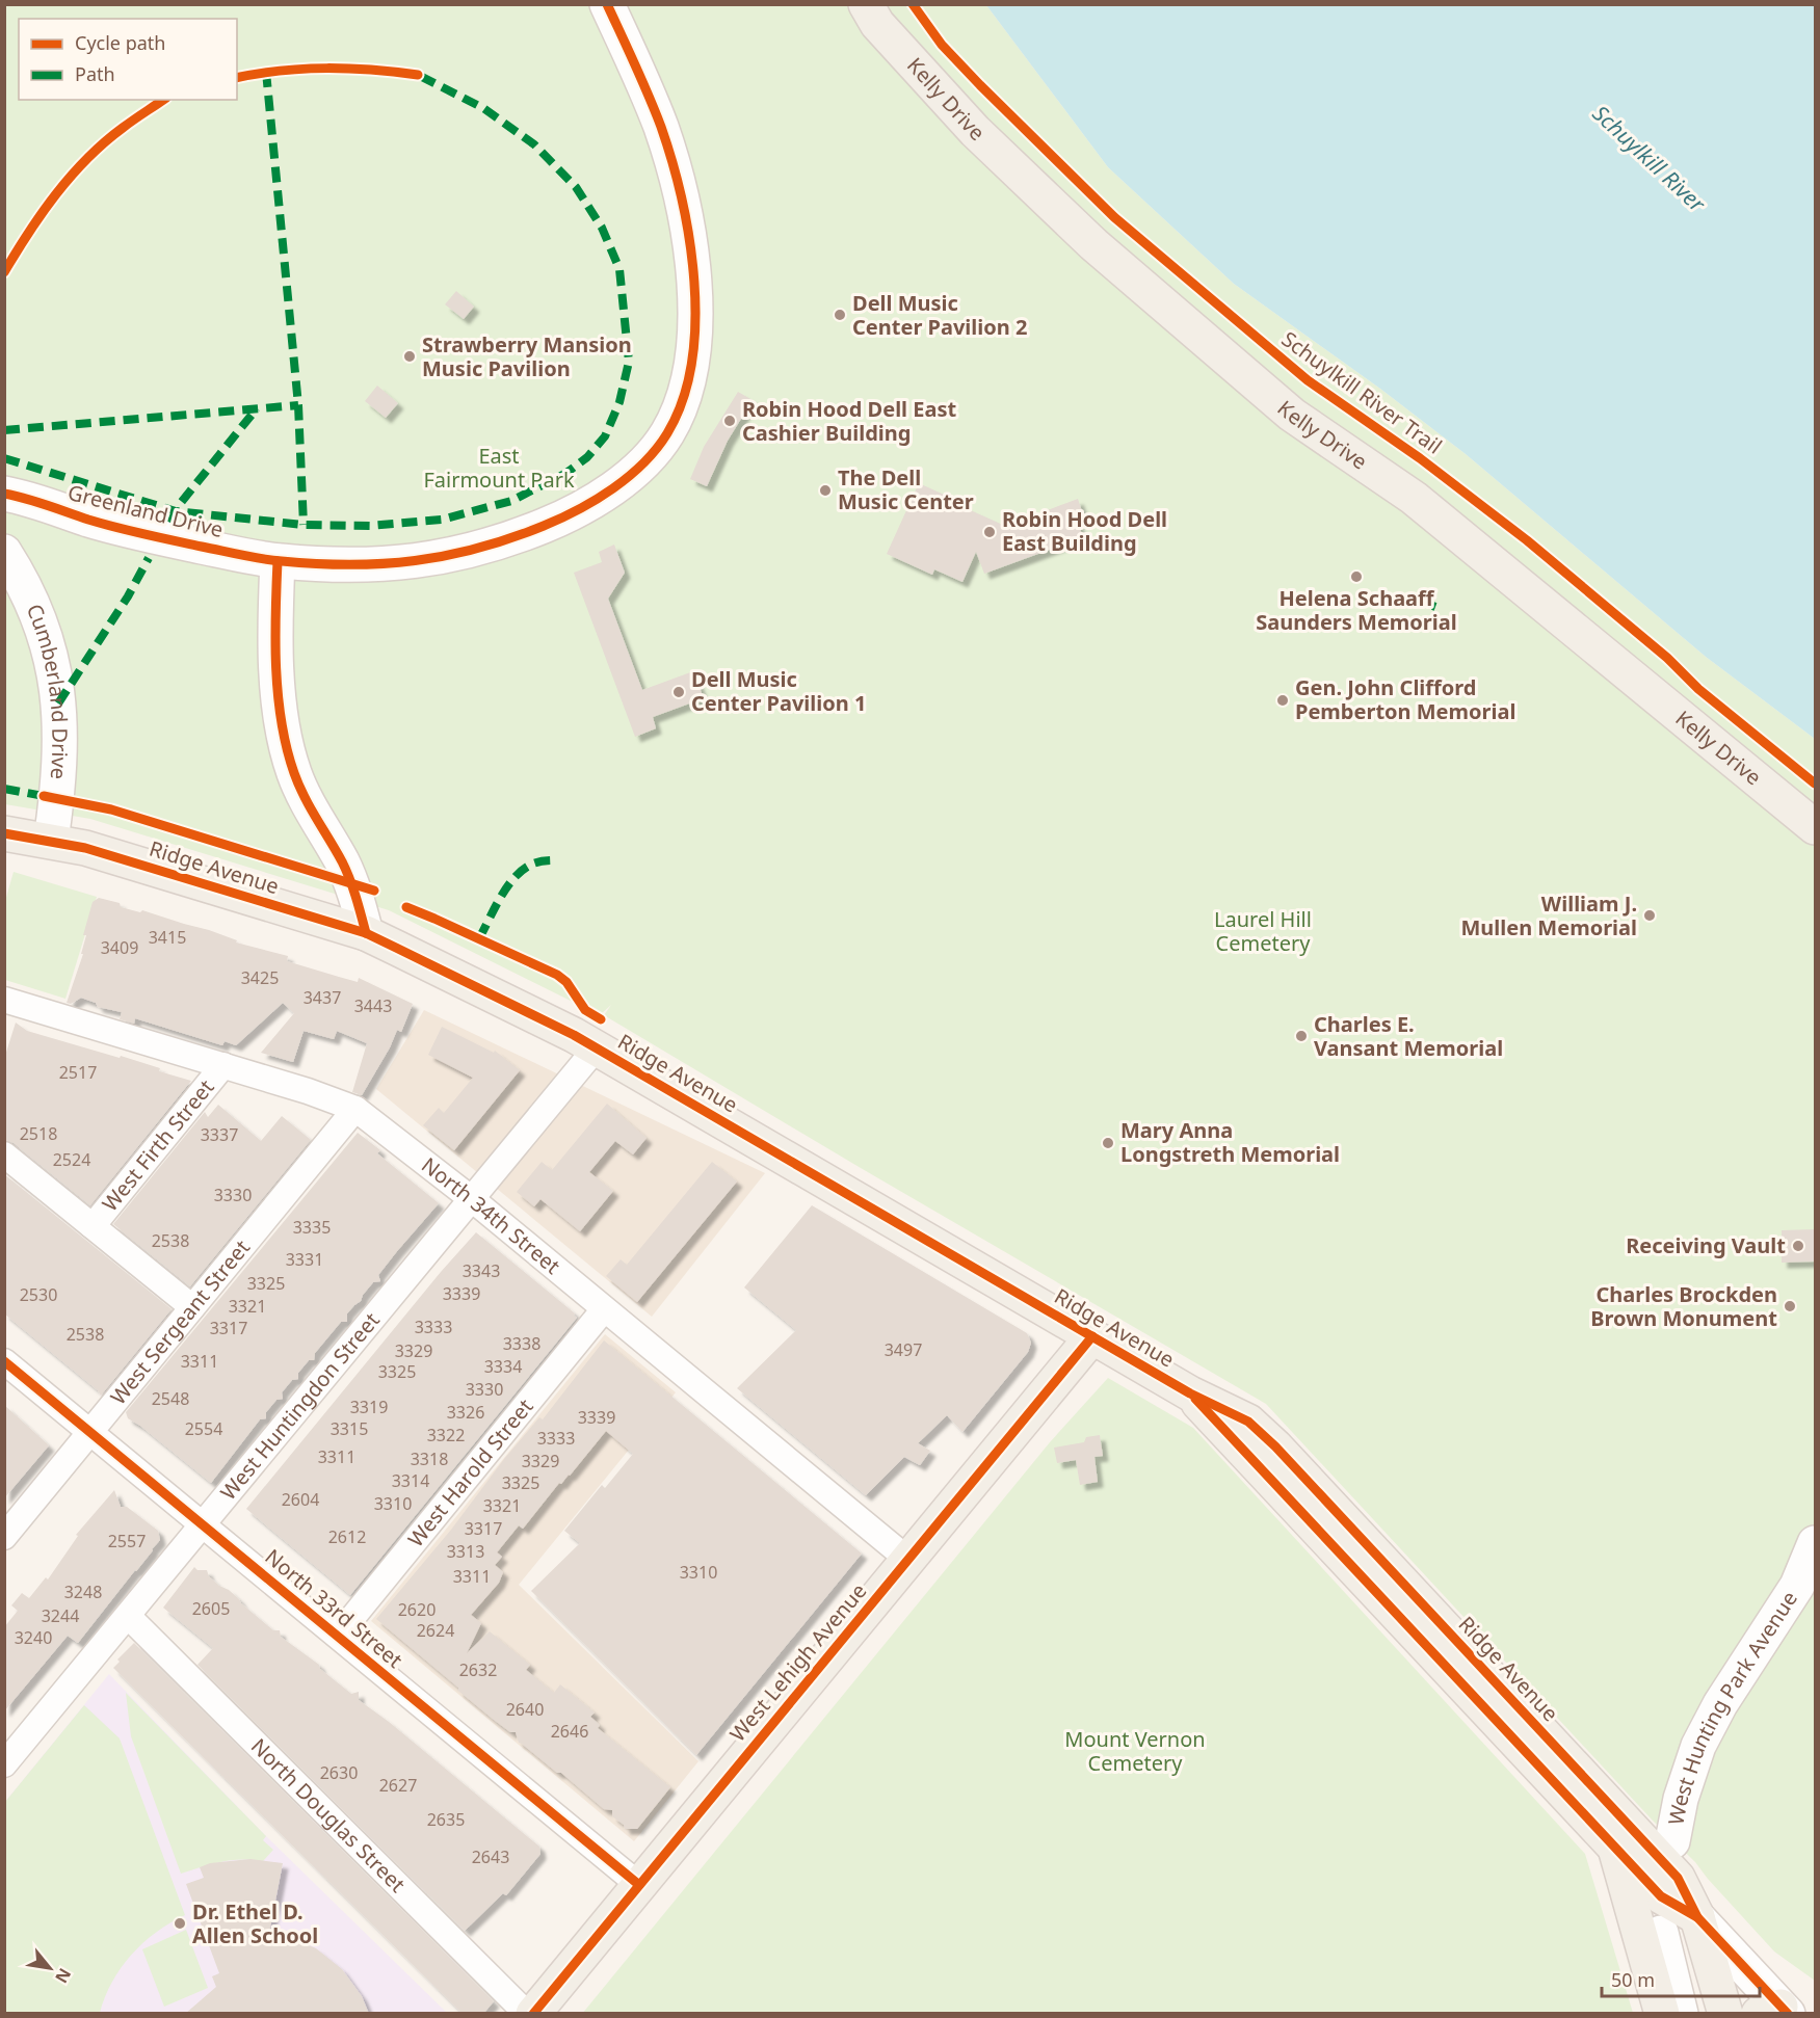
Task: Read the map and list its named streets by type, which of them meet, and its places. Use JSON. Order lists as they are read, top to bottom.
{
  "streets": {
    "main road": [
      "Kelly Drive",
      "Greenland Drive",
      "Cumberland Drive",
      "Ridge Avenue",
      "West Lehigh Avenue",
      "West Hunting Park Avenue"
    ],
    "street": [
      "West Firth Street",
      "North 34th Street",
      "West Sergeant Street",
      "West Huntingdon Street",
      "West Harold Street",
      "North 33rd Street",
      "North Douglas Street"
    ],
    "cycle path": ["Schuylkill River Trail"]
  },
  "crossings": [
    ["Cumberland Drive", "Ridge Avenue"],
    ["Ridge Avenue", "West Huntingdon Street"],
    ["Ridge Avenue", "West Lehigh Avenue"],
    ["West Firth Street", "North 34th Street"],
    ["North 34th Street", "West Sergeant Street"],
    ["North 34th Street", "West Huntingdon Street"],
    ["North 34th Street", "West Harold Street"],
    ["North 34th Street", "West Lehigh Avenue"],
    ["West Sergeant Street", "North 33rd Street"],
    ["West Huntingdon Street", "North 33rd Street"],
    ["West Huntingdon Street", "North Douglas Street"],
    ["West Harold Street", "North 33rd Street"],
    ["North 33rd Street", "West Lehigh Avenue"]
  ],
  "water": ["Schuylkill River"],
  "parks": ["East Fairmount Park", "Laurel Hill Cemetery", "Mount Vernon Cemetery"],
  "places": [
    "Dell Music Center Pavilion 2",
    "Strawberry Mansion Music Pavilion",
    "Robin Hood Dell East Cashier Building",
    "The Dell Music Center",
    "Robin Hood Dell East Building",
    "Helena Schaaff Saunders Memorial",
    "Dell Music Center Pavilion 1",
    "Gen. John Clifford Pemberton Memorial",
    "William J. Mullen Memorial",
    "Charles E. Vansant Memorial",
    "Mary Anna Longstreth Memorial",
    "Receiving Vault",
    "Charles Brockden Brown Monument",
    "Dr. Ethel D. Allen School"
  ],
  "house_numbers": [
    "3415",
    "3409",
    "3425",
    "3437",
    "3443",
    "2517",
    "2518",
    "3337",
    "2524",
    "3330",
    "3335",
    "2538",
    "3331",
    "3343",
    "3325",
    "3339",
    "2530",
    "3321",
    "3333",
    "3317",
    "2538",
    "3338",
    "3497",
    "3329",
    "3311",
    "3334",
    "3325",
    "3330",
    "2548",
    "3319",
    "3326",
    "3339",
    "2554",
    "3315",
    "3322",
    "3333",
    "3311",
    "3318",
    "3329",
    "3314",
    "3325",
    "2604",
    "3310",
    "3321",
    "3317",
    "2612",
    "2557",
    "3313",
    "3310",
    "3311",
    "3248",
    "2605",
    "2620",
    "3244",
    "2624",
    "3240",
    "2632",
    "2640",
    "2646",
    "2630",
    "2627",
    "2635",
    "2643"
  ],
  "legend": ["Cycle path", "Path"],
  "scale_bar": "50 m",
  "north": "bottom right"
}
